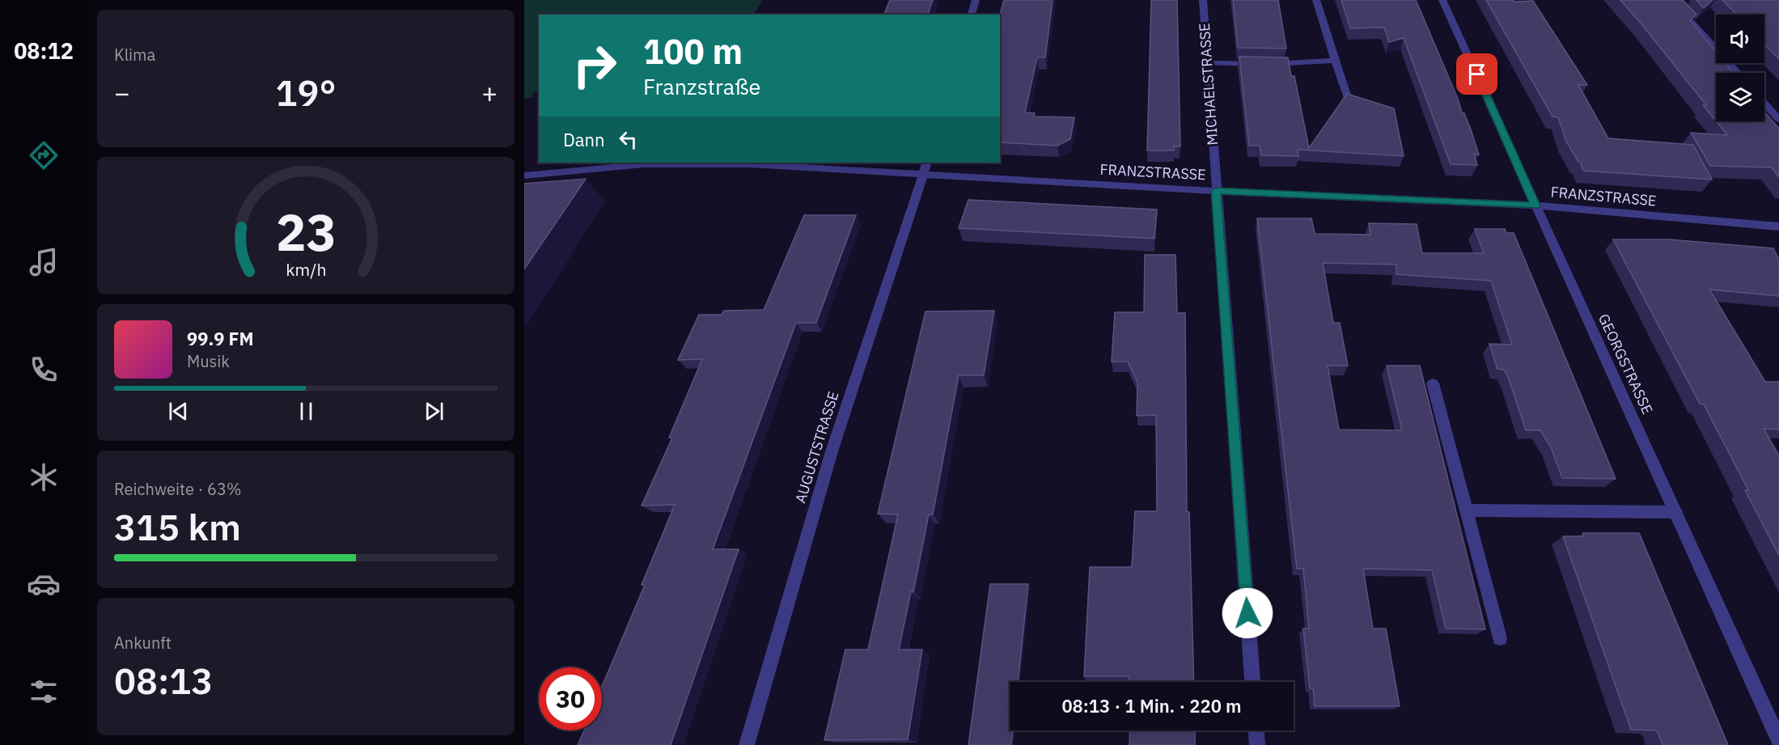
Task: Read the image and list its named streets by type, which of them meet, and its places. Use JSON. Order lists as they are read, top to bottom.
{
  "streets": {
    "street": [
      "MICHAELSTRASSE",
      "FRANZSTRASSE",
      "GEORGSTRASSE",
      "AUGUSTSTRASSE"
    ]
  },
  "crossings": [
    ["MICHAELSTRASSE", "FRANZSTRASSE"],
    ["FRANZSTRASSE", "GEORGSTRASSE"],
    ["FRANZSTRASSE", "AUGUSTSTRASSE"]
  ],
  "page": {
    "tabs": "08:12",
    "tile": [
      "Klima",
      ["Reichweite · 63%", "315 km"],
      ["Ankunft", "08:13"]
    ],
    "turn": ["100 m", "Franzstraße"],
    "heat": ["−", "19°", "+"],
    "then": "Dann",
    "song": ["99.9 FM", "Musik"],
    "limit": "30",
    "trip": "08:13 · 1 Min. · 220 m",
    "gauge": ["23", "km/h"]
  }
}
